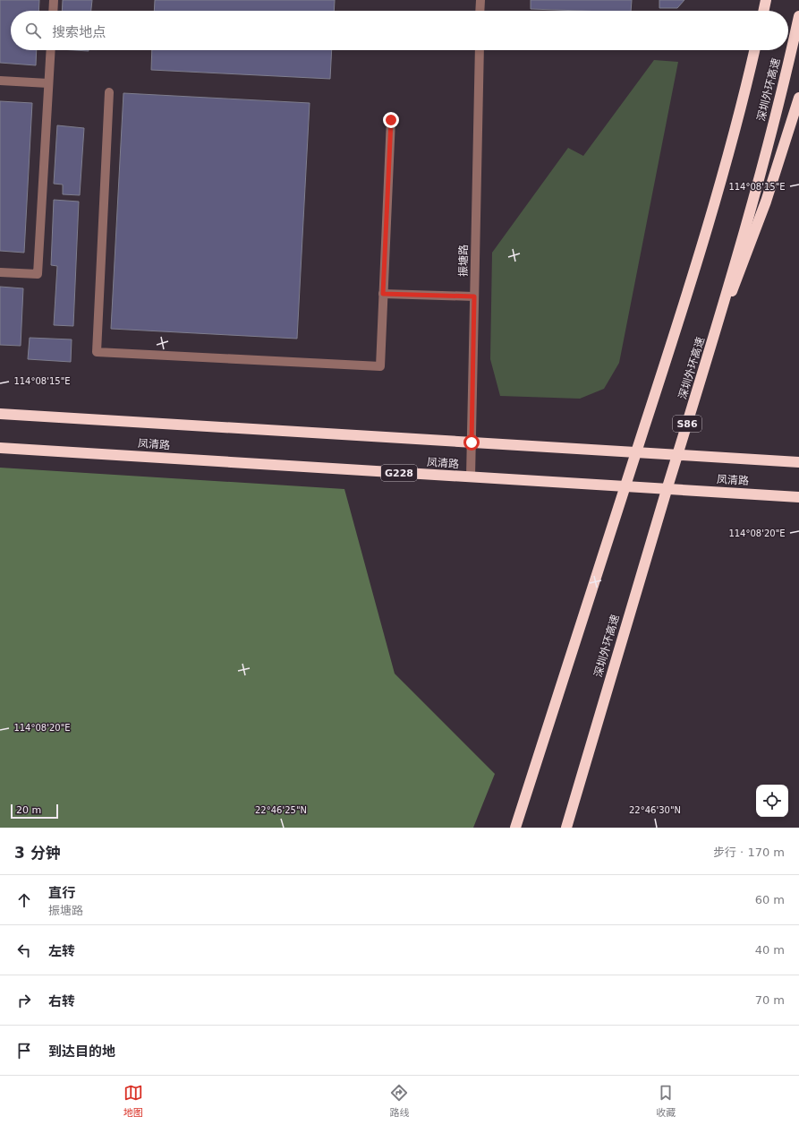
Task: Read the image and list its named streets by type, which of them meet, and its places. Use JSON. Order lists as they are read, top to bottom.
{
  "streets": {
    "highway": [
      "深圳外环高速",
      "S86",
      "凤清路",
      "G228"
    ],
    "street": ["振塘路"]
  },
  "crossings": [
    ["振塘路", "凤清路"]
  ],
  "scale_bar": "20 m",
  "page": {
    "search": "搜索地点",
    "scale": "20 m",
    "heading": ["3 分钟", "步行 · 170 m"],
    "list": [
      ["直行", "振塘路", "60 m"],
      ["左转", "40 m"],
      ["右转", "70 m"],
      "到达目的地"
    ],
    "nav": ["地图", "路线", "收藏"]
  },
  "coordinates": [
    "114°08'15\"E",
    "114°08'20\"E",
    "22°46'25\"N",
    "22°46'30\"N"
  ]
}
